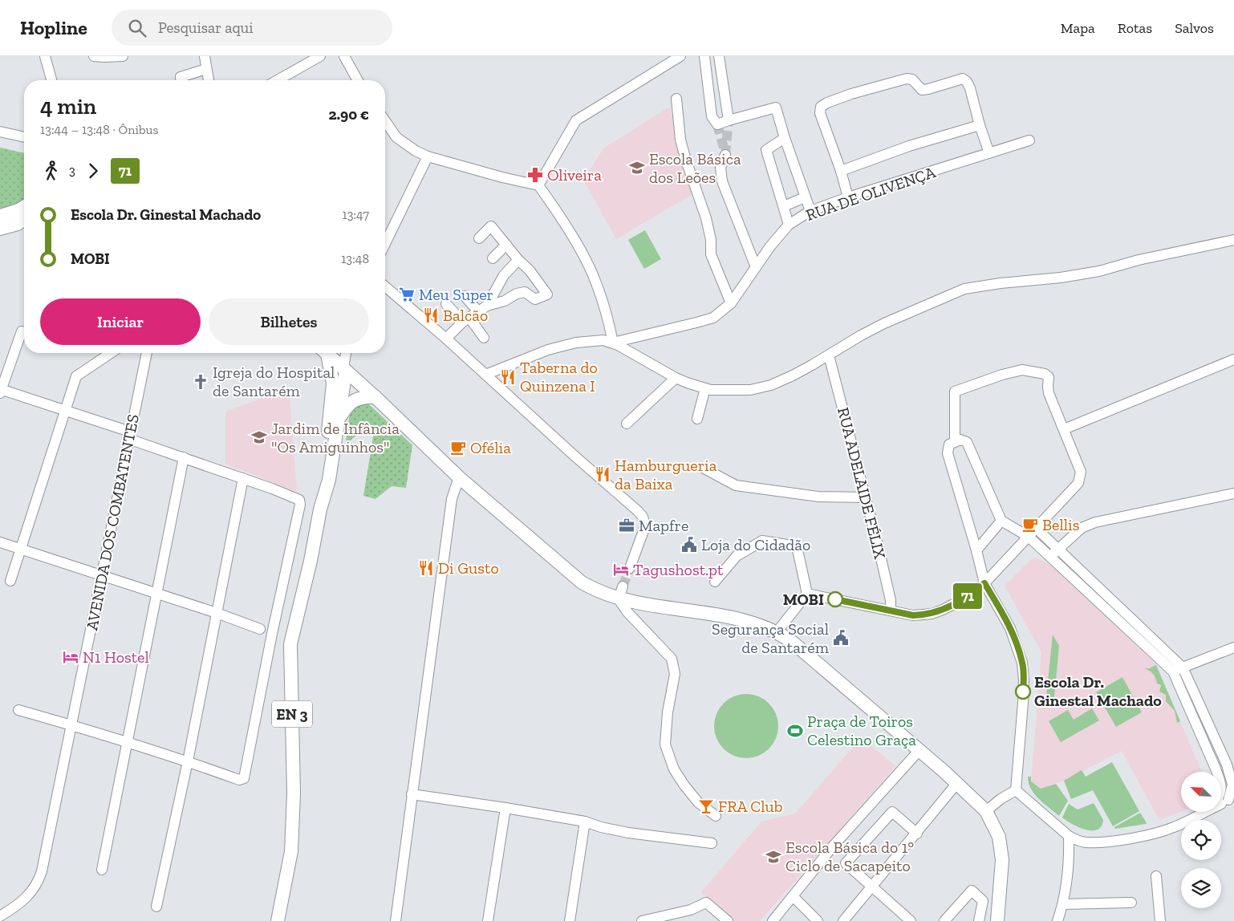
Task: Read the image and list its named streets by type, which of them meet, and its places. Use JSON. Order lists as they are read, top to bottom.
{
  "streets": {
    "main road": ["EN 3"],
    "street": ["RUA DE OLIVENÇA", "RUA ADELAIDE FÉLIX", "AVENIDA DOS COMBATENTES"]
  },
  "places": {
    "school or university": ["Escola Básica dos Leões", "Jardim de Infância \"Os Amiguinhos\"", "Escola Básica do 1° Ciclo de Sacapeito"],
    "pharmacy": ["Oliveira"],
    "supermarket": ["Meu Super"],
    "restaurant": [
      "Balcão",
      "Taberna do Quinzena I",
      "Hamburgueria da Baixa",
      "Di Gusto"
    ],
    "church": ["Igreja do Hospital de Santarém"],
    "cafe": ["Ofélia", "Bellis"],
    "office": ["Mapfre"],
    "public building": ["Loja do Cidadão", "Segurança Social de Santarém"],
    "hotel": ["Tagushost.pt", "N1 Hostel"],
    "other": ["MOBI", "Escola Dr. Ginestal Machado"],
    "sports": ["Praça de Toiros Celestino Graça"],
    "bar": ["FRA Club"]
  },
  "lines": ["bus line 71"],
  "north": "top left",
  "page": {
    "header": "Hopline",
    "search": "Pesquisar aqui",
    "nav": ["Mapa", "Rotas", "Salvos"],
    "on_map": "71",
    "heading": ["4 min", "13:44 – 13:48 · Ônibus", "2.90 €"],
    "legs": ["3", "71"],
    "list": [
      {
        "name": "Escola Dr. Ginestal Machado",
        "value": "13:47"
      },
      {
        "name": "MOBI",
        "value": "13:48"
      }
    ],
    "buttons": ["Iniciar", "Bilhetes"]
  }
}
